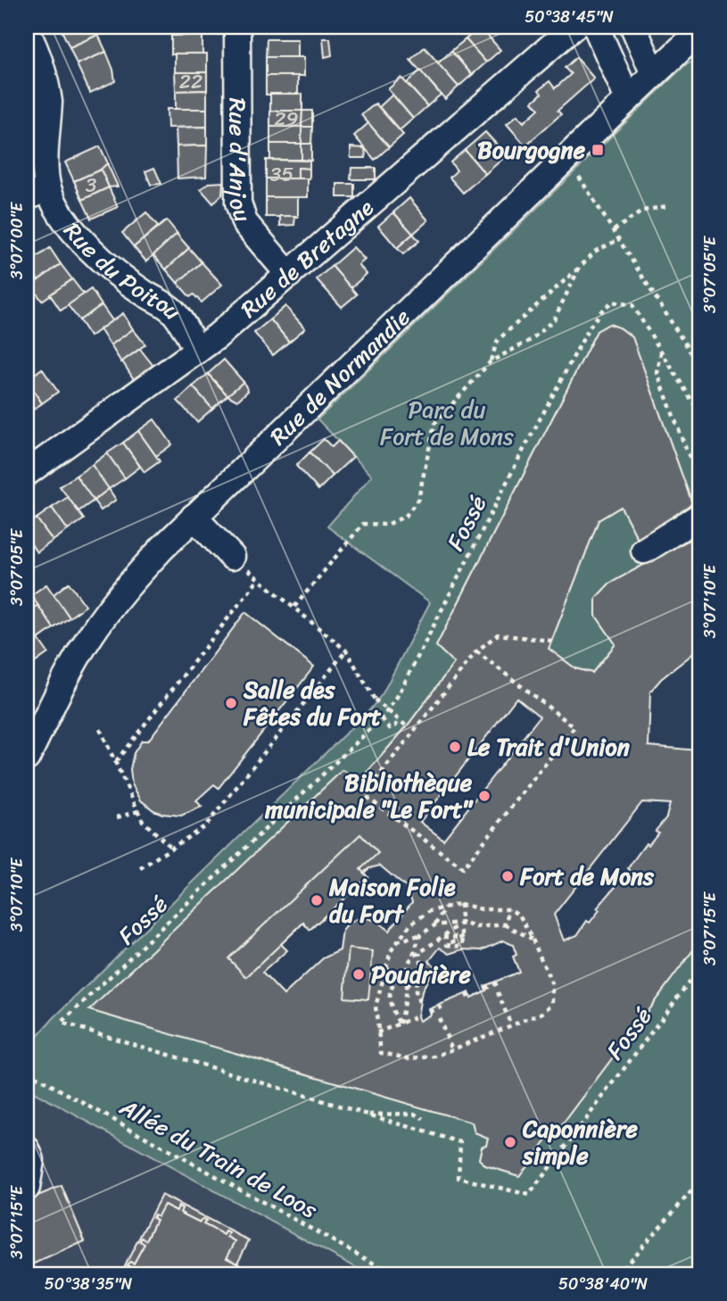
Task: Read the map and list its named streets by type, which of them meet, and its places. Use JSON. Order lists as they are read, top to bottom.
{
  "streets": {
    "street": [
      "Rue d'Anjou",
      "Rue de Bretagne",
      "Rue du Poitou",
      "Rue de Normandie"
    ],
    "path": ["Fossé", "Allée du Train de Loos"]
  },
  "crossings": [
    ["Rue d'Anjou", "Rue de Bretagne"],
    ["Rue de Bretagne", "Rue du Poitou"]
  ],
  "parks": ["Parc du Fort de Mons"],
  "places": {
    "transit": ["Bourgogne"],
    "other": [
      "Salle des Fêtes du Fort",
      "Le Trait d'Union",
      "Bibliothèque municipale \"Le Fort\"",
      "Fort de Mons",
      "Maison Folie du Fort",
      "Poudrière",
      "Caponnière simple"
    ]
  },
  "house_numbers": [
    "22",
    "29",
    "35",
    "3"
  ],
  "coordinates": [
    "50°38'45\"N",
    "3°07'00\"E",
    "3°07'05\"E",
    "3°07'10\"E",
    "3°07'15\"E",
    "50°38'35\"N",
    "50°38'40\"N"
  ]
}
